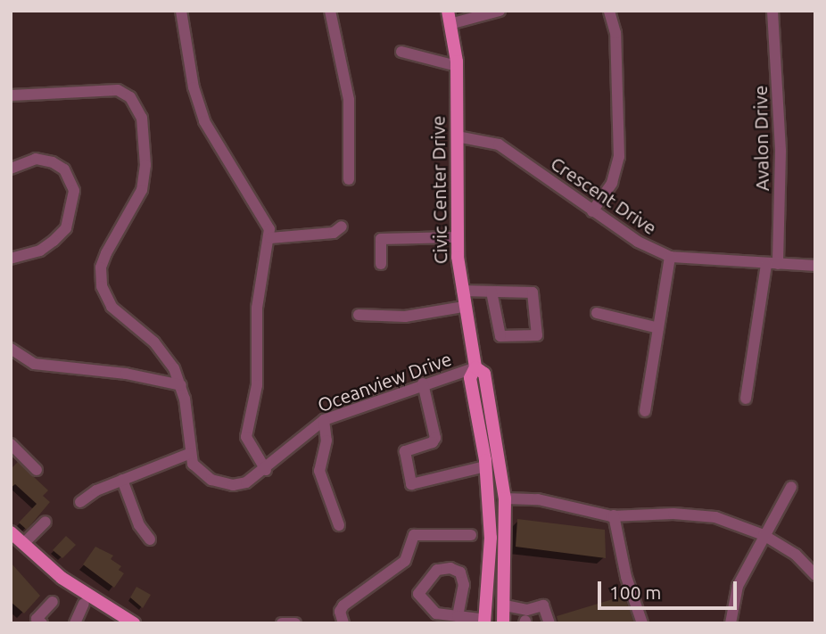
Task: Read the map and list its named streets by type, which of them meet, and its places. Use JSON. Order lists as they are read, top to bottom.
{
  "streets": {
    "main road": ["Civic Center Drive"],
    "street": ["Avalon Drive", "Crescent Drive", "Oceanview Drive"]
  },
  "crossings": [
    ["Avalon Drive", "Crescent Drive"],
    ["Civic Center Drive", "Crescent Drive"],
    ["Civic Center Drive", "Oceanview Drive"]
  ],
  "scale_bar": "100 m"
}
